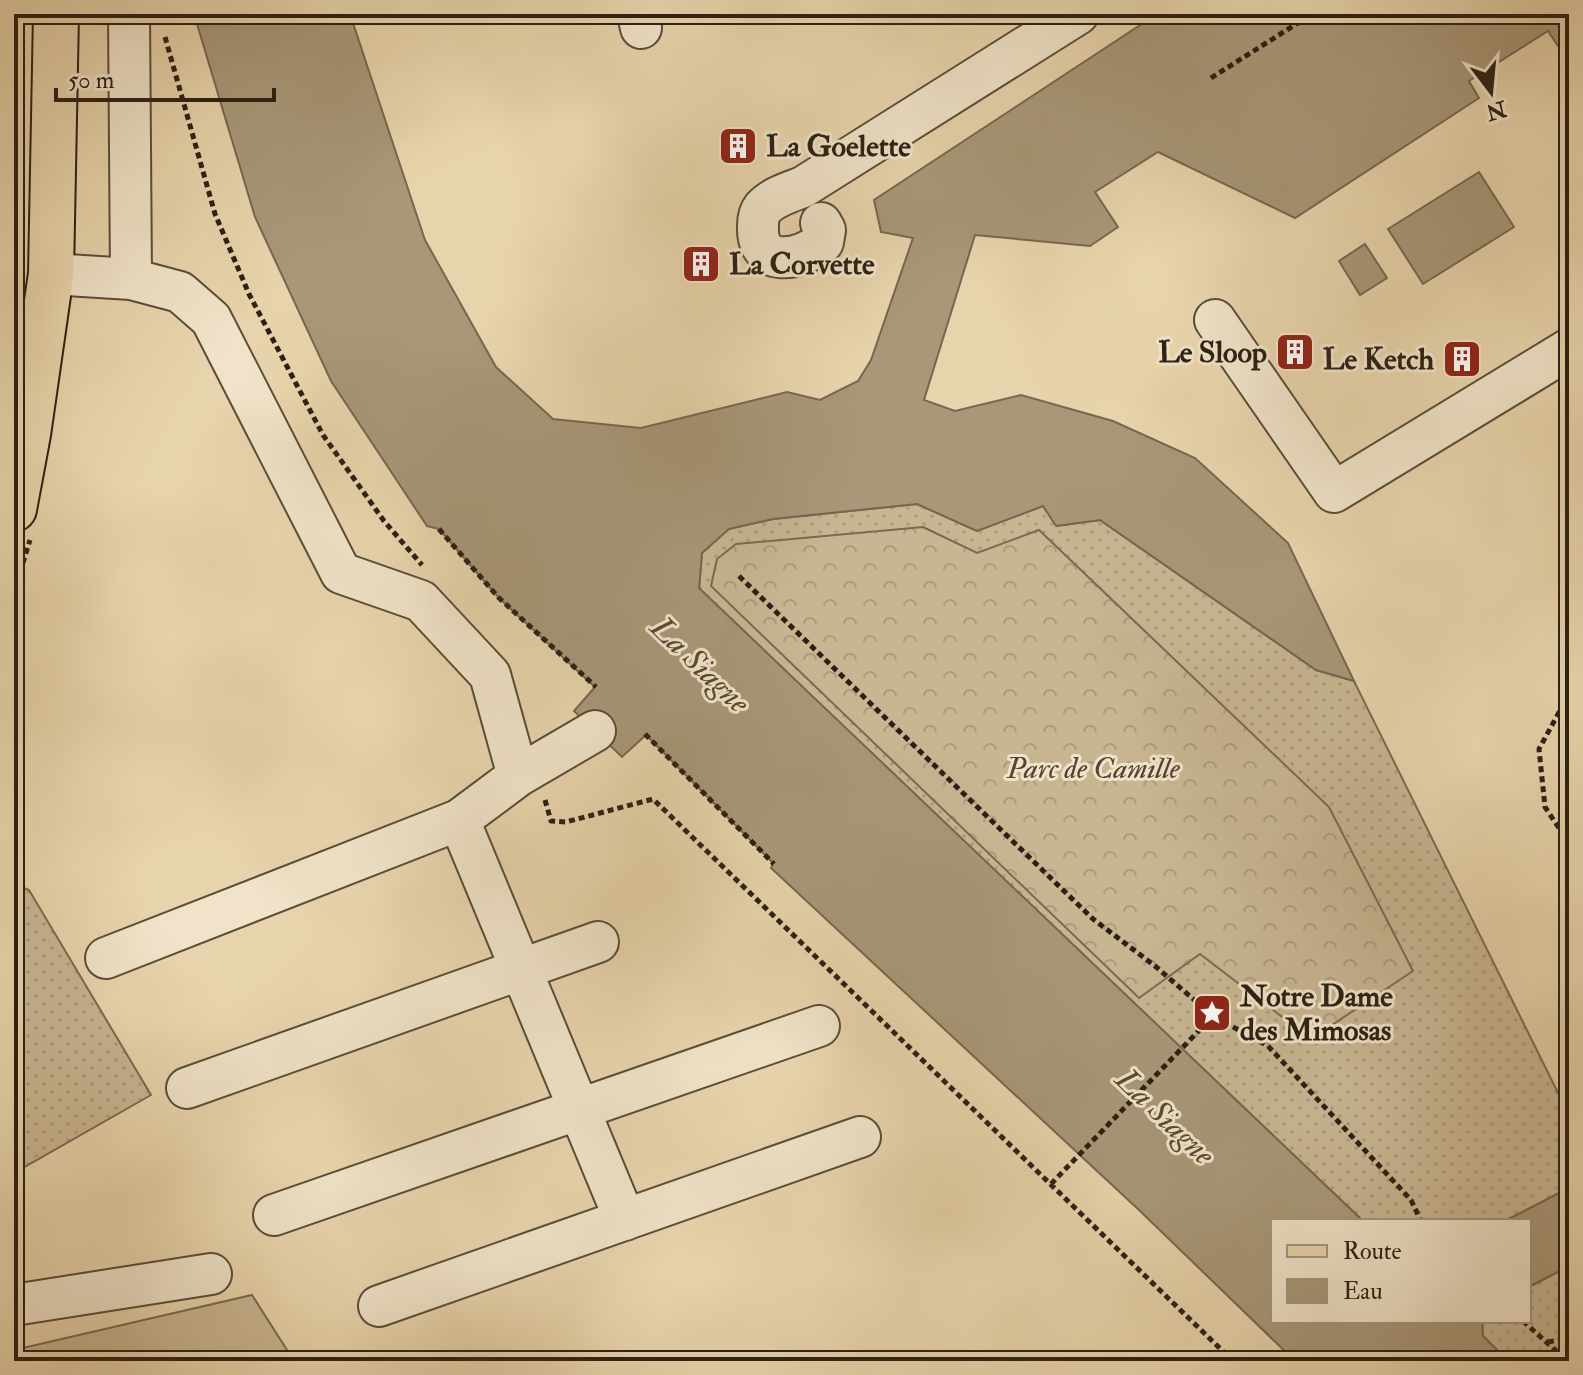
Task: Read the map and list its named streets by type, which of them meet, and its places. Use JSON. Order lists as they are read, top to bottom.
{
  "water": ["La Siagne"],
  "parks": ["Parc de Camille"],
  "places": {
    "building": [
      "La Goelette",
      "La Corvette",
      "Le Sloop",
      "Le Ketch"
    ],
    "place": ["Notre Dame des Mimosas"]
  },
  "legend": ["Route", "Eau"],
  "scale_bar": "50 m",
  "north": "bottom"
}
